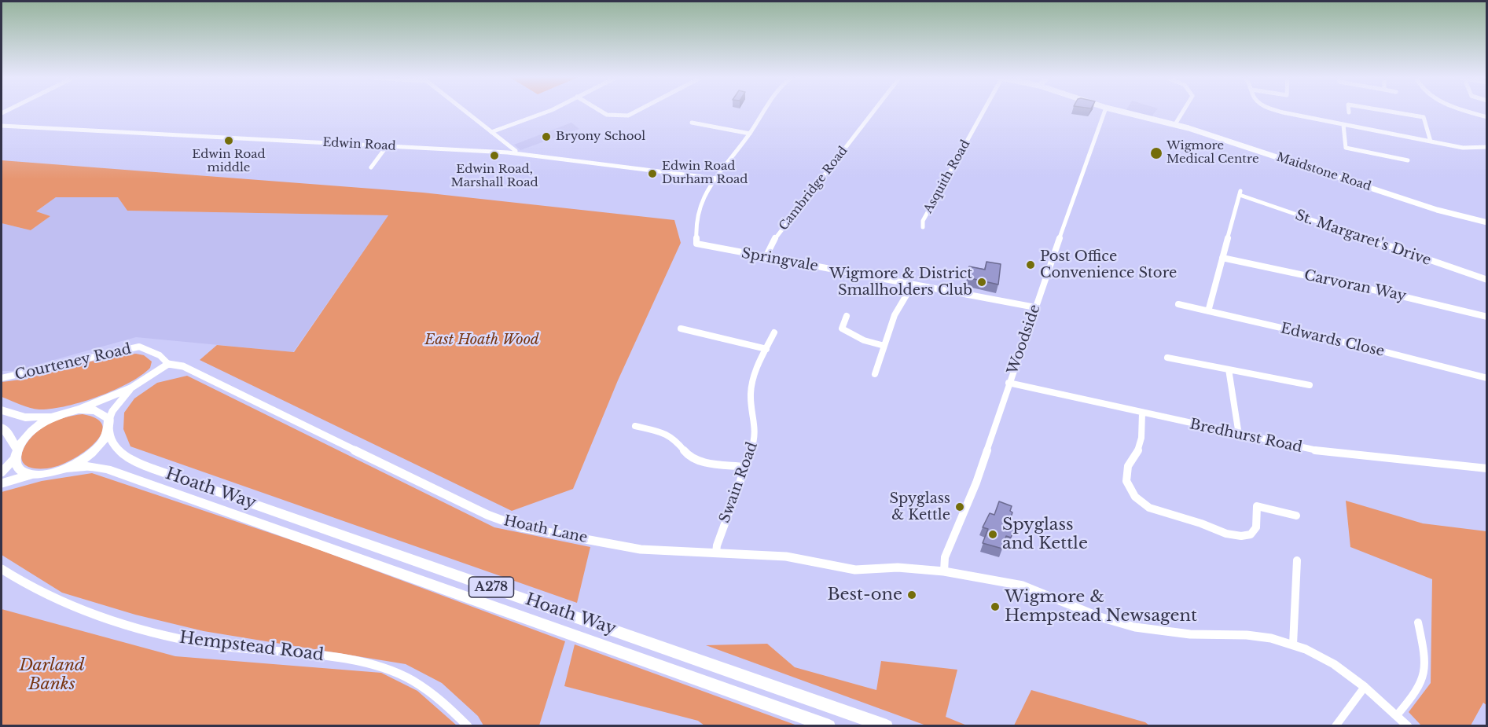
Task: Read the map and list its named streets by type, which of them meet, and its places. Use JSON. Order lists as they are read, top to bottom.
{
  "streets": {
    "main road": ["Hoath Way", "A278"],
    "street": [
      "Edwin Road",
      "Maidstone Road",
      "Asquith Road",
      "Cambridge Road",
      "St. Margaret's Drive",
      "Springvale",
      "Carvoran Way",
      "Woodside",
      "Edwards Close",
      "Courteney Road",
      "Bredhurst Road",
      "Swain Road",
      "Hoath Lane",
      "Hempstead Road"
    ]
  },
  "crossings": [
    ["Edwin Road", "Springvale"],
    ["Cambridge Road", "Springvale"],
    ["St. Margaret's Drive", "Carvoran Way"],
    ["Springvale", "Woodside"],
    ["Woodside", "Bredhurst Road"],
    ["Woodside", "Hoath Lane"],
    ["Courteney Road", "Hoath Lane"],
    ["Swain Road", "Hoath Lane"]
  ],
  "parks": ["East Hoath Wood", "Darland Banks"],
  "places": [
    "Bryony School",
    "Edwin Road middle",
    "Wigmore Medical Centre",
    "Edwin Road, Marshall Road",
    "Edwin Road Durham Road",
    "Post Office Convenience Store",
    "Wigmore & District Smallholders Club",
    "Spyglass & Kettle",
    "Spyglass and Kettle",
    "Best-one",
    "Wigmore & Hempstead Newsagent"
  ]
}
